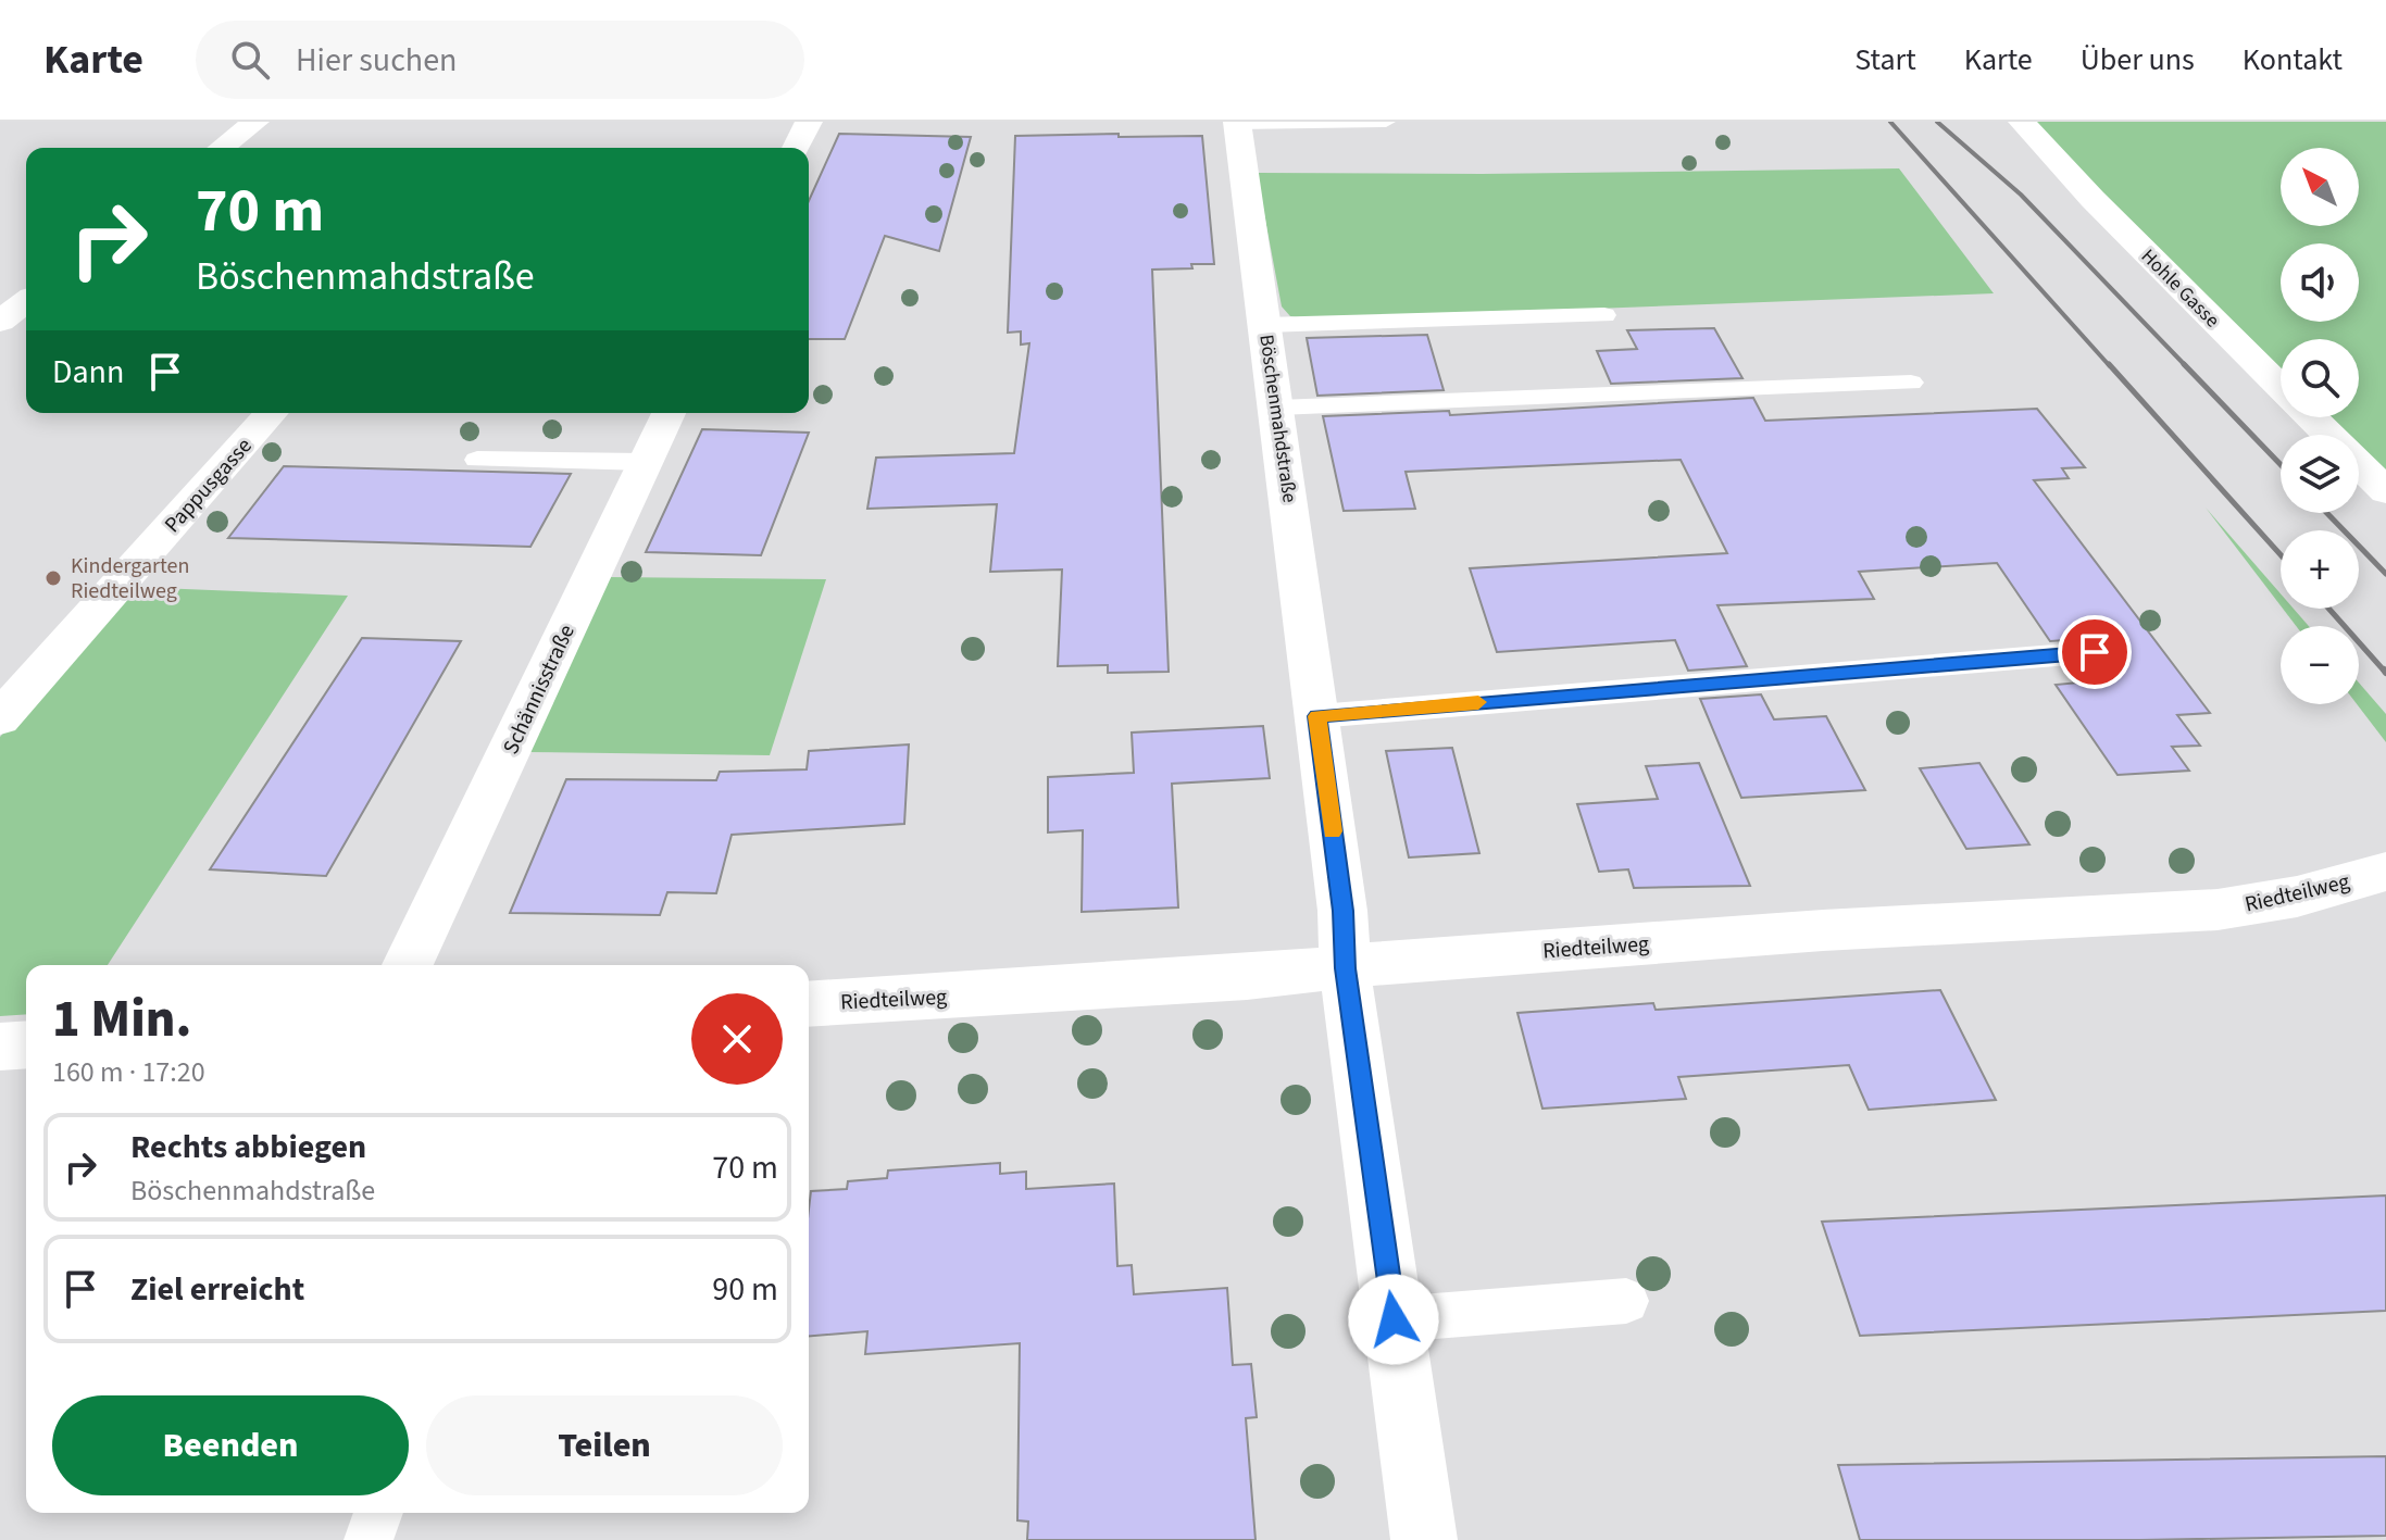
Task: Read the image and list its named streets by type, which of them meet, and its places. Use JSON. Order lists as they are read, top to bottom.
{
  "streets": {
    "street": [
      "Hohle Gasse",
      "Böschenmahdstraße",
      "Pappusgasse",
      "Schännisstraße",
      "Riedteilweg"
    ]
  },
  "crossings": [
    ["Böschenmahdstraße", "Riedteilweg"]
  ],
  "places": ["Kindergarten Riedteilweg"],
  "north": "top left",
  "page": {
    "header": "Karte",
    "search": "Hier suchen",
    "nav": [
      "Start",
      "Karte",
      "Über uns",
      "Kontakt"
    ],
    "map_buttons": ["+", "−"],
    "turn": ["70 m", "Böschenmahdstraße"],
    "then": "Dann",
    "heading": ["1 Min.", "160 m · 17:20"],
    "list": [
      {
        "name": "Rechts abbiegen",
        "note": "Böschenmahdstraße",
        "value": "70 m"
      },
      {
        "name": "Ziel erreicht",
        "value": "90 m"
      }
    ],
    "buttons": ["Beenden", "Teilen"]
  }
}
